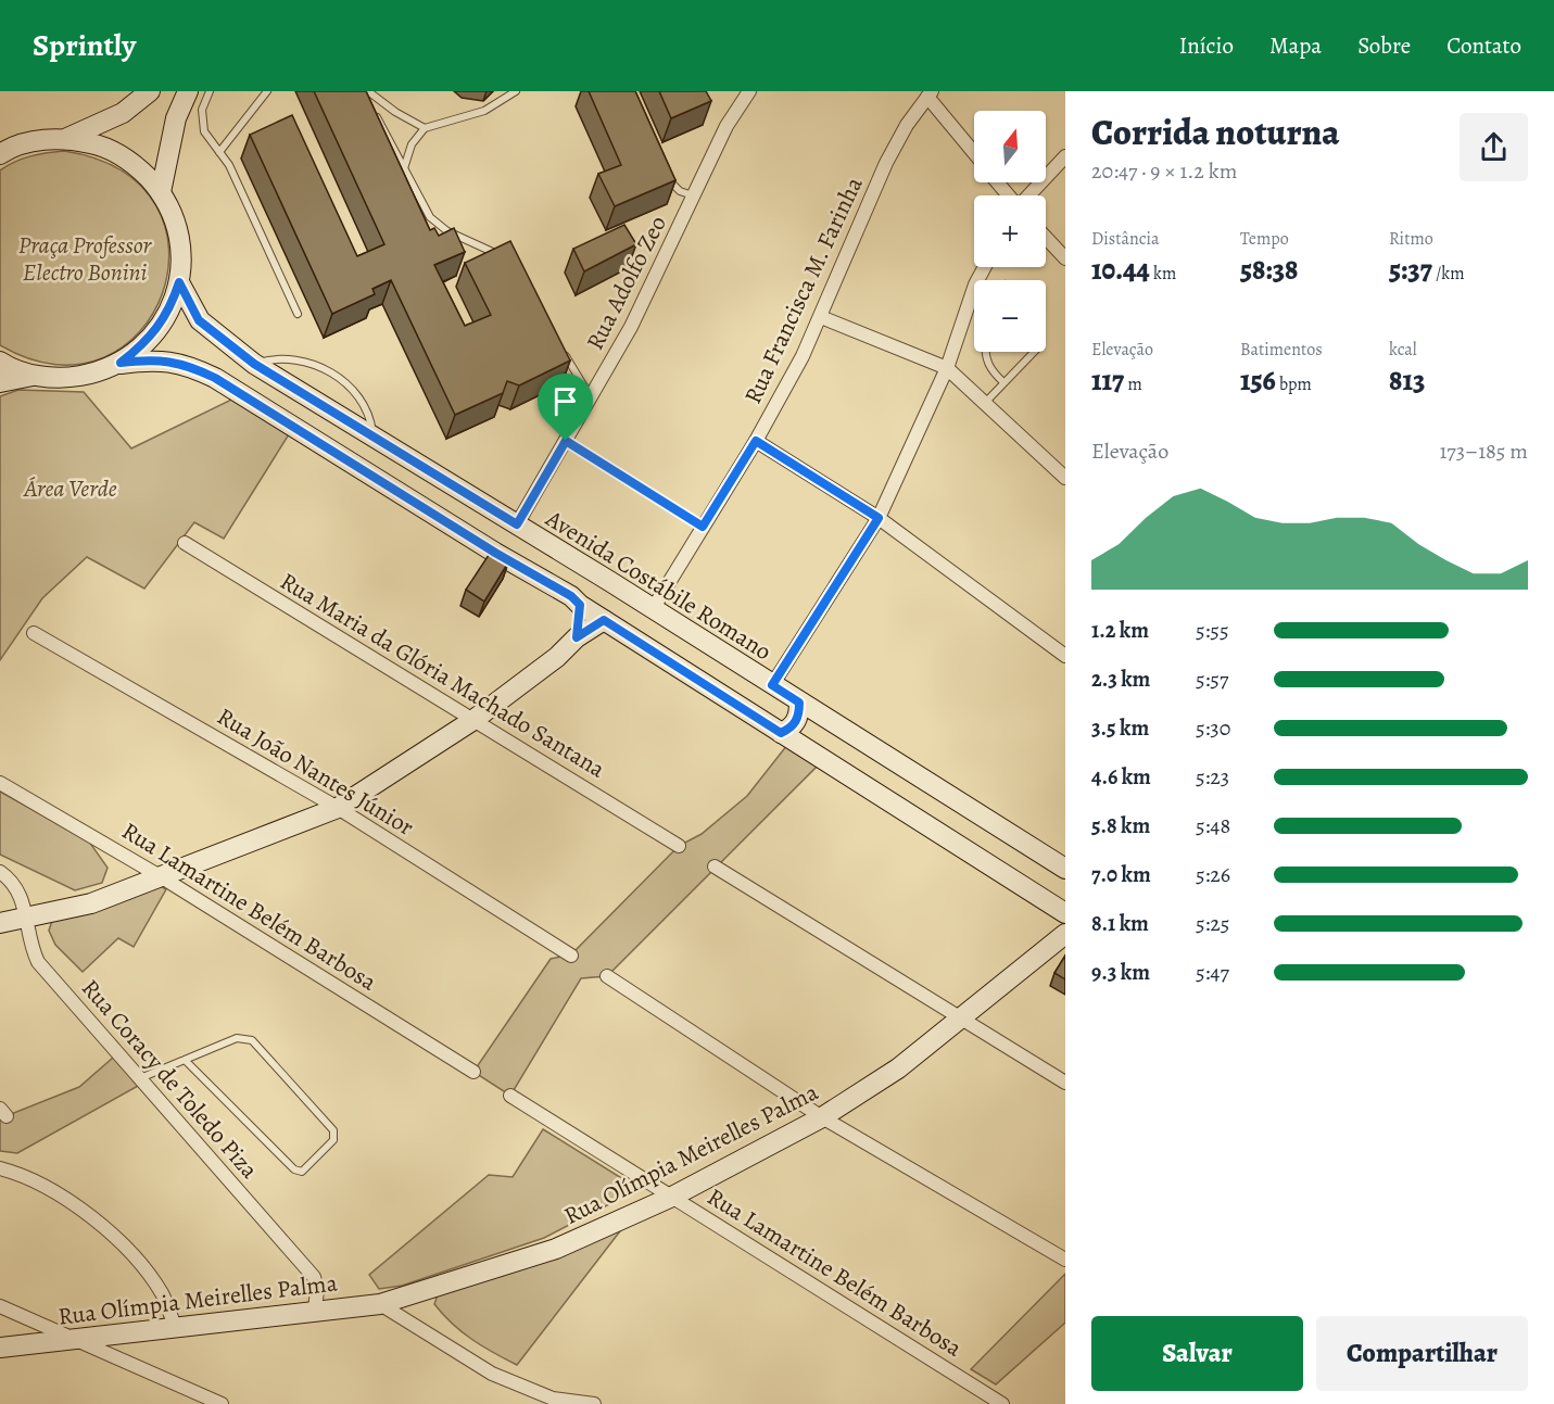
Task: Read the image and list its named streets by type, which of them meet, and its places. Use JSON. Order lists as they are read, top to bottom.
{
  "streets": {
    "main road": ["Avenida Costábile Romano", "Rua Olímpia Meirelles Palma"],
    "street": [
      "Rua Adolfo Zeo",
      "Rua Francisca M. Farinha",
      "Rua Maria da Glória Machado Santana",
      "Rua João Nantes Júnior",
      "Rua Lamartine Belém Barbosa",
      "Rua Coracy de Toledo Piza"
    ]
  },
  "crossings": [
    ["Rua Adolfo Zeo", "Avenida Costábile Romano"],
    ["Rua Francisca M. Farinha", "Avenida Costábile Romano"],
    ["Rua Lamartine Belém Barbosa", "Rua Olímpia Meirelles Palma"],
    ["Rua Coracy de Toledo Piza", "Rua Olímpia Meirelles Palma"]
  ],
  "parks": ["Praça Professor Electro Bonini", "Área Verde"],
  "north": "top",
  "page": {
    "header": "Sprintly",
    "nav": [
      "Início",
      "Mapa",
      "Sobre",
      "Contato"
    ],
    "heading": ["Corrida noturna", "20:47 · 9 × 1.2 km"],
    "map_buttons": ["+", "−"],
    "stats": [
      ["Distância", "10.44 km"],
      ["Tempo", "58:38"],
      ["Ritmo", "5:37 /km"],
      ["Elevação", "117 m"],
      ["Batimentos", "156 bpm"],
      ["kcal", "813"]
    ],
    "chart": ["Elevação", "173–185 m"],
    "list": [
      {
        "name": "1.2 km",
        "note": "5:55"
      },
      {
        "name": "2.3 km",
        "note": "5:57"
      },
      {
        "name": "3.5 km",
        "note": "5:30"
      },
      {
        "name": "4.6 km",
        "note": "5:23"
      },
      {
        "name": "5.8 km",
        "note": "5:48"
      },
      {
        "name": "7.0 km",
        "note": "5:26"
      },
      {
        "name": "8.1 km",
        "note": "5:25"
      },
      {
        "name": "9.3 km",
        "note": "5:47"
      }
    ],
    "buttons": ["Salvar", "Compartilhar"]
  }
}
